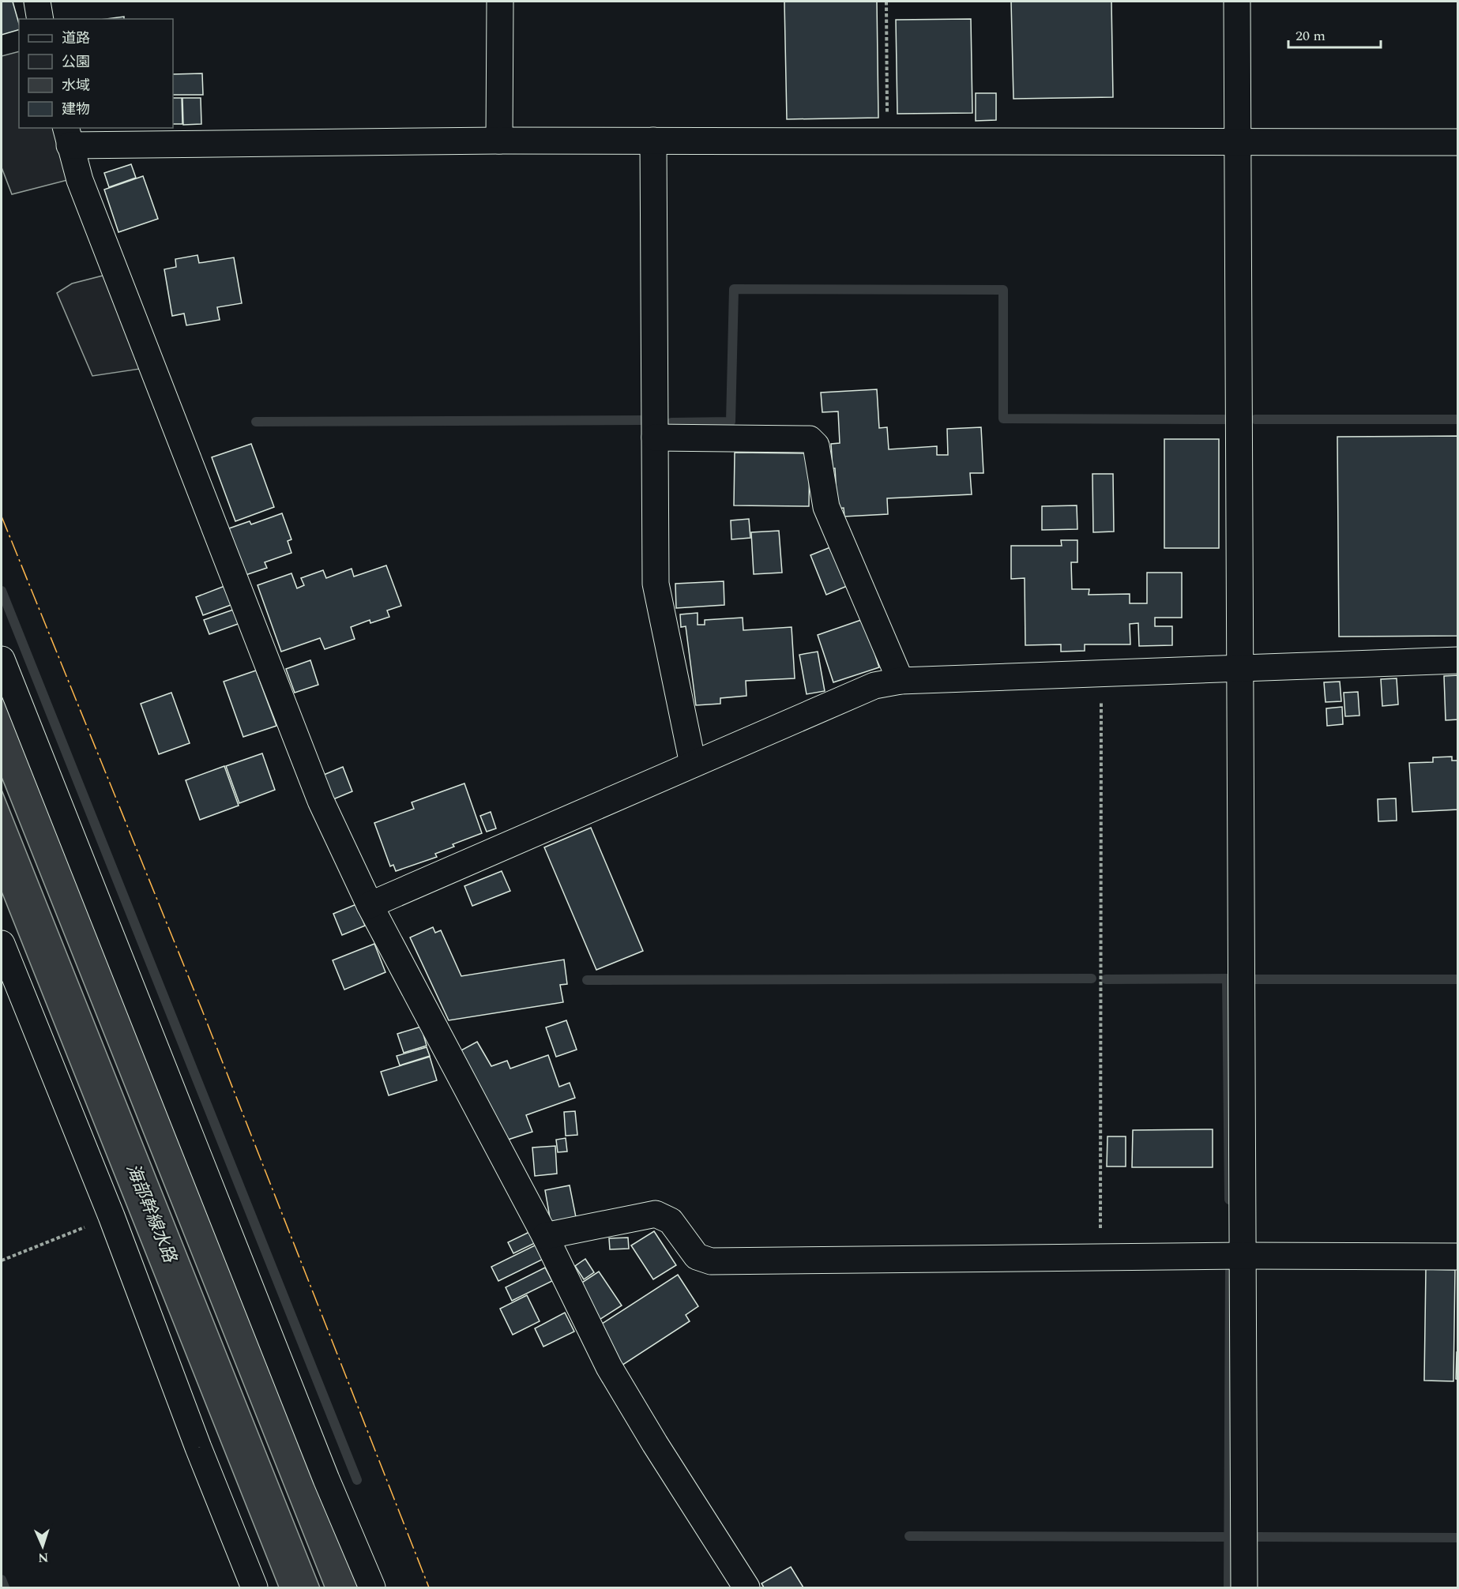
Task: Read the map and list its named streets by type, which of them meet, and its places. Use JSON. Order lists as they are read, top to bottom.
{
  "water": ["海部幹線水路"],
  "legend": [
    "道路",
    "公園",
    "水域",
    "建物"
  ],
  "scale_bar": "20 m",
  "north": "bottom"
}
